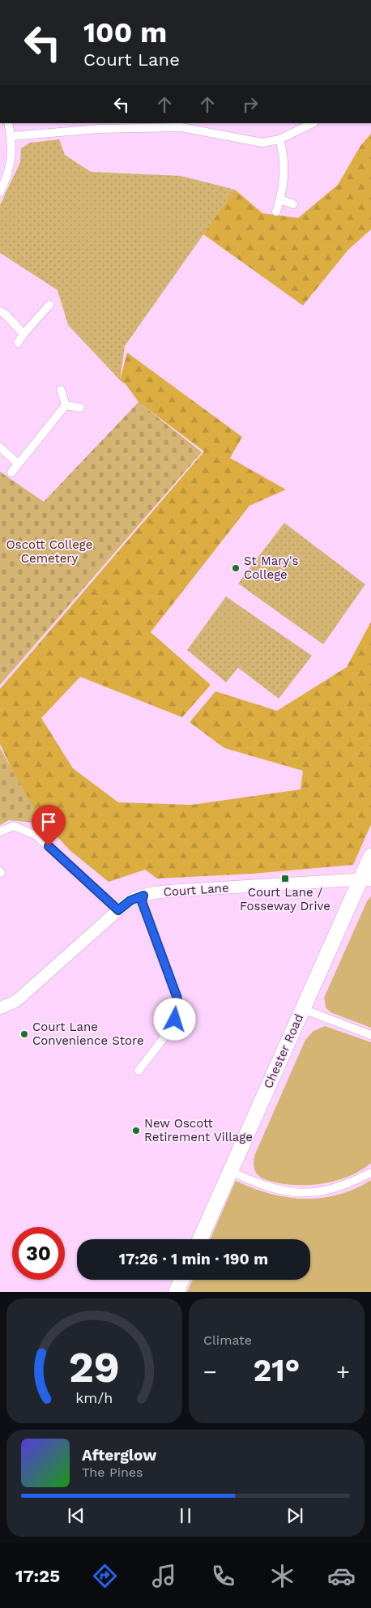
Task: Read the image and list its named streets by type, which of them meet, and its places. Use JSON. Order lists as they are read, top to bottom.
{
  "streets": {
    "highway": ["Chester Road"],
    "street": ["Court Lane"]
  },
  "crossings": [
    ["Court Lane", "Chester Road"]
  ],
  "parks": ["Oscott College Cemetery"],
  "places": {
    "other": ["St Mary's College", "Court Lane Convenience Store", "New Oscott Retirement Village"],
    "transit": ["Court Lane / Fosseway Drive"]
  },
  "page": {
    "turn": ["100 m", "Court Lane"],
    "limit": "30",
    "trip": "17:26 · 1 min · 190 m",
    "tile": "Climate",
    "heat": ["−", "21°", "+"],
    "song": ["Afterglow", "The Pines"],
    "tabs": "17:25",
    "gauge": ["29", "km/h"]
  }
}
